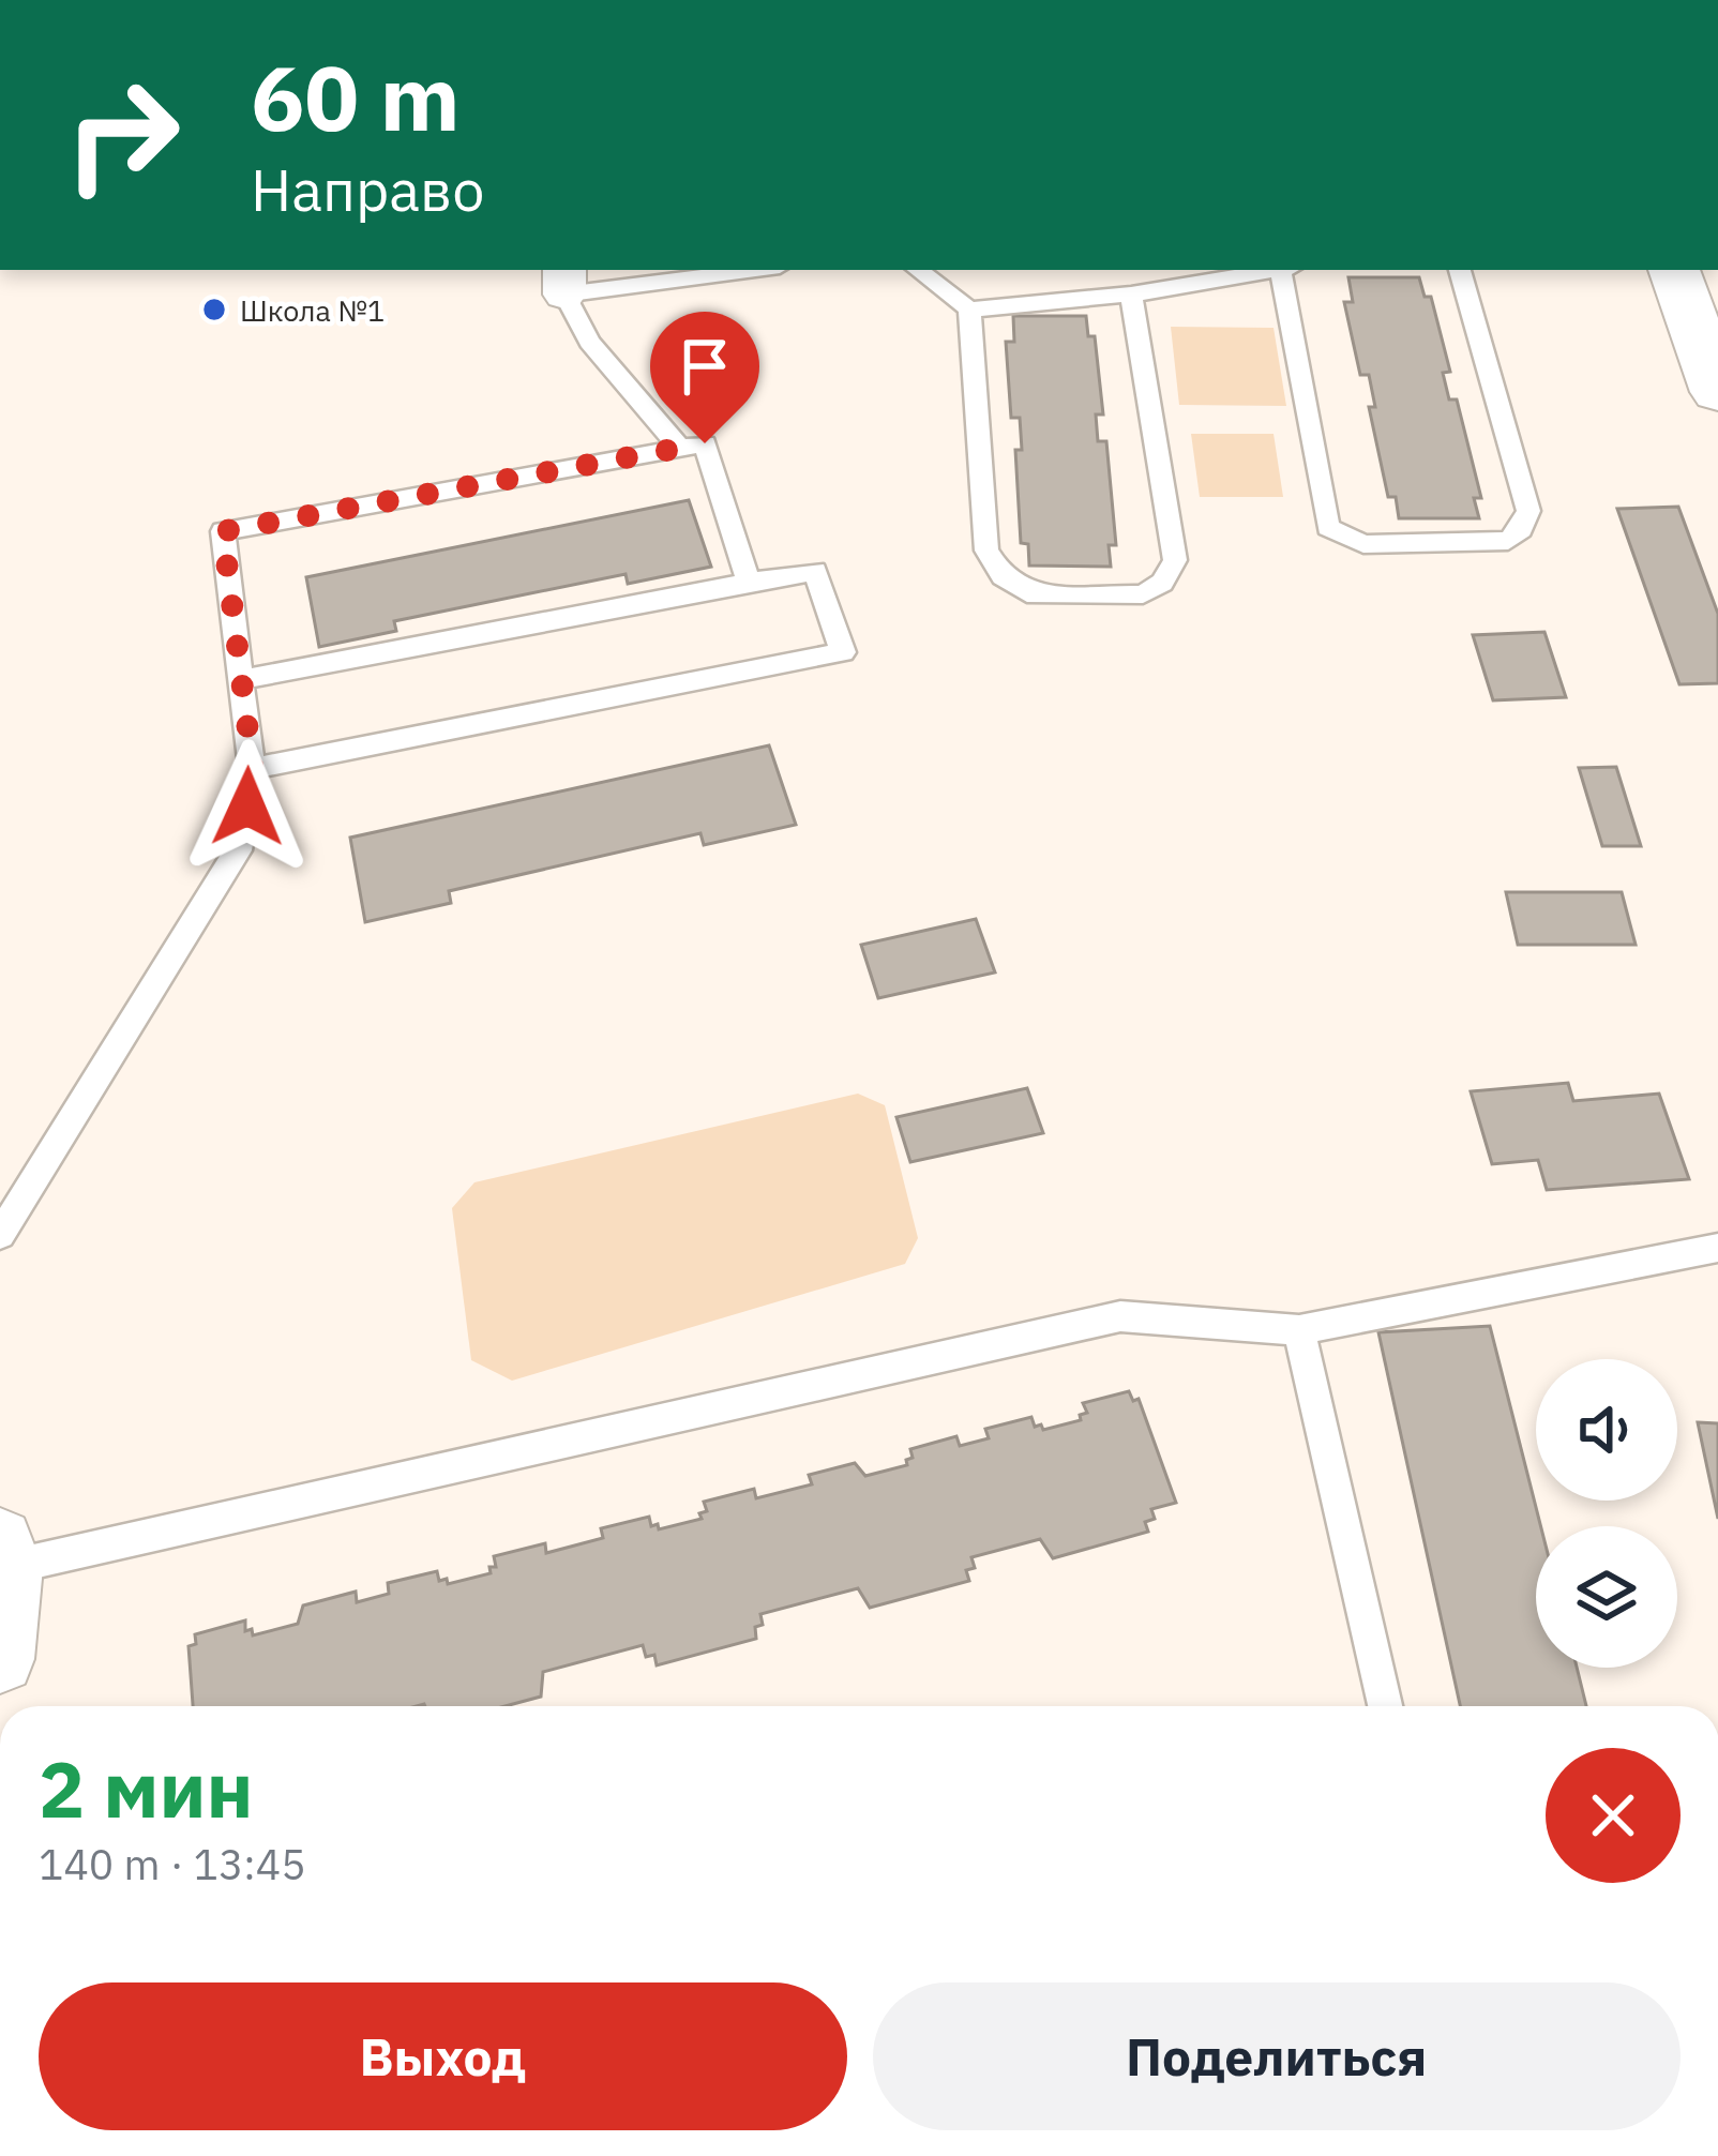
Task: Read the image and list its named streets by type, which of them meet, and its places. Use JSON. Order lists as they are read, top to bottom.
{
  "places": ["Школа №1"],
  "page": {
    "turn": ["60 m", "Направо"],
    "heading": ["2 мин", "140 m · 13:45"],
    "buttons": ["Выход", "Поделиться"]
  }
}
